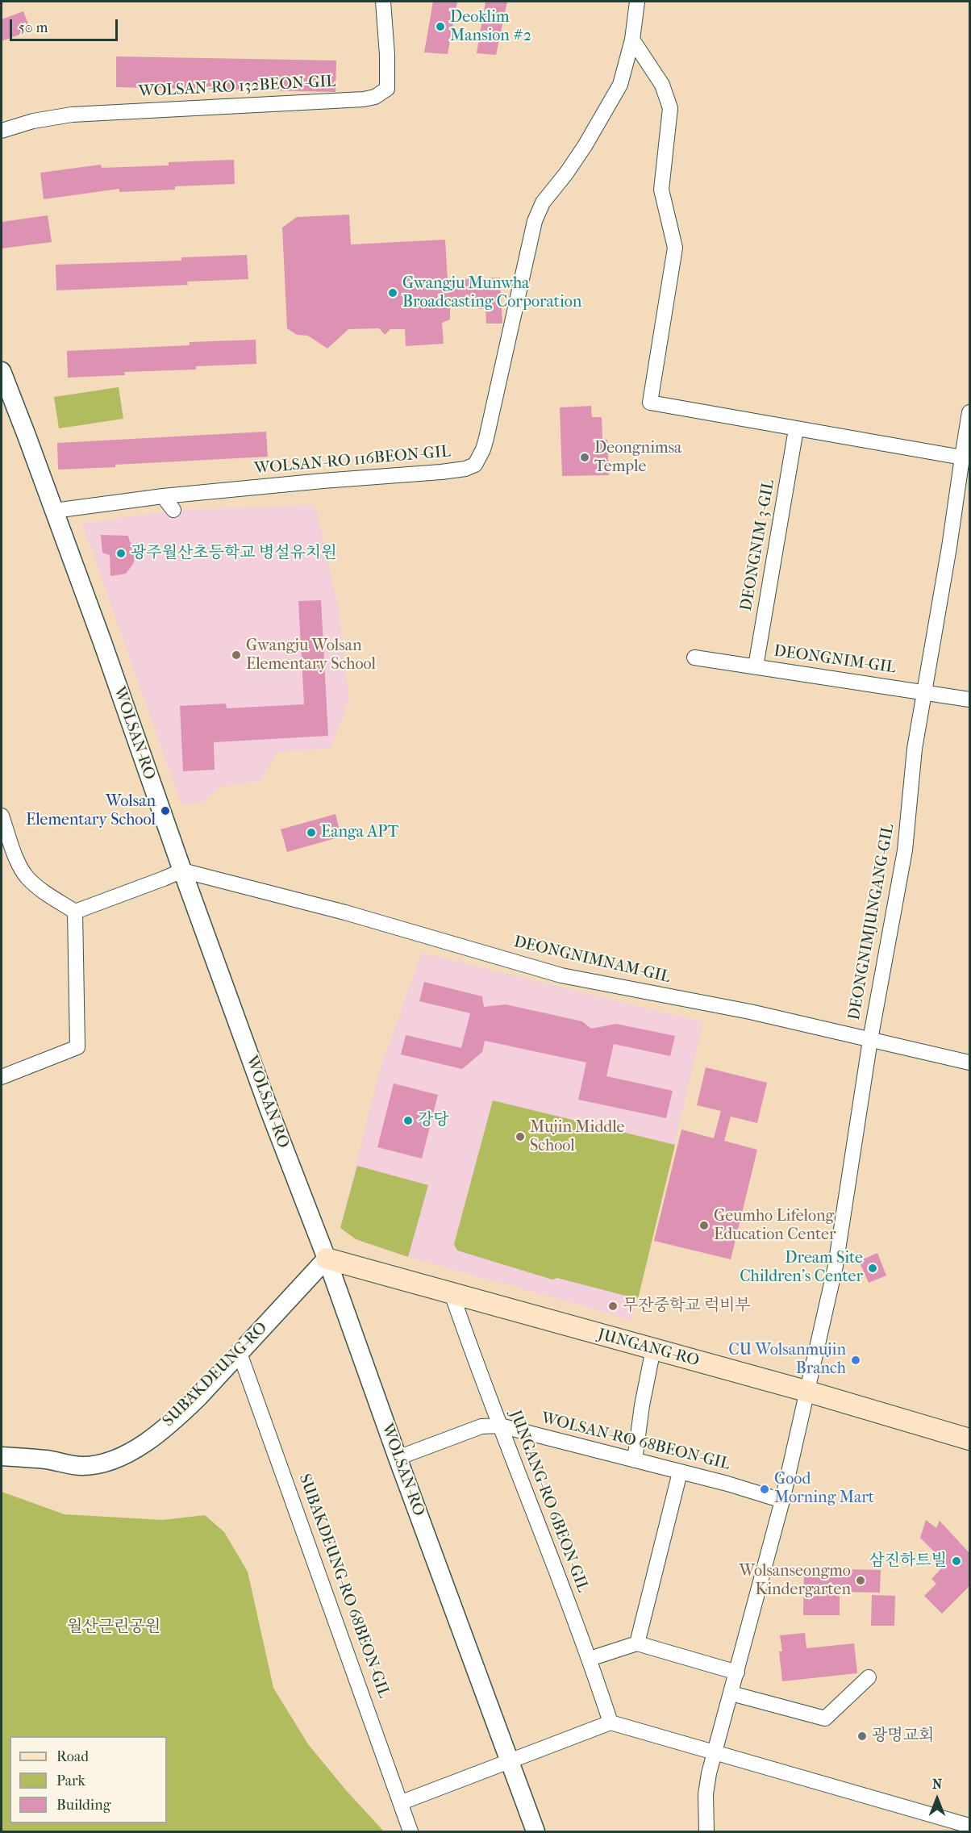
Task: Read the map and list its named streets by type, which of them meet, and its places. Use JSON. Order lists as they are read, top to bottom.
{
  "streets": {
    "main road": ["JUNGANG-RO"],
    "street": [
      "WOLSAN-RO 132BEON-GIL",
      "WOLSAN-RO 116BEON-GIL",
      "DEONGNIM 3-GIL",
      "DEONGNIM-GIL",
      "WOLSAN-RO",
      "DEONGNIMJUNGANG-GIL",
      "DEONGNIMNAM-GIL",
      "SUBAKDEUNG-RO",
      "WOLSAN-RO 68BEON-GIL",
      "JUNGANG-RO 6BEON-GIL",
      "SUBAKDEUNG-RO 68BEON-GIL"
    ]
  },
  "crossings": [
    ["WOLSAN-RO 116BEON-GIL", "WOLSAN-RO"],
    ["DEONGNIM 3-GIL", "DEONGNIM-GIL"],
    ["DEONGNIM-GIL", "DEONGNIMJUNGANG-GIL"],
    ["WOLSAN-RO", "DEONGNIMNAM-GIL"],
    ["WOLSAN-RO", "JUNGANG-RO"],
    ["WOLSAN-RO", "SUBAKDEUNG-RO"],
    ["WOLSAN-RO", "WOLSAN-RO 68BEON-GIL"],
    ["DEONGNIMJUNGANG-GIL", "DEONGNIMNAM-GIL"],
    ["DEONGNIMJUNGANG-GIL", "JUNGANG-RO"],
    ["DEONGNIMJUNGANG-GIL", "WOLSAN-RO 68BEON-GIL"],
    ["JUNGANG-RO", "SUBAKDEUNG-RO"],
    ["JUNGANG-RO", "JUNGANG-RO 6BEON-GIL"],
    ["SUBAKDEUNG-RO", "SUBAKDEUNG-RO 68BEON-GIL"],
    ["WOLSAN-RO 68BEON-GIL", "JUNGANG-RO 6BEON-GIL"]
  ],
  "parks": ["월산근린공원"],
  "places": [
    "Deoklim Mansion #2",
    "Gwangju Munwha Broadcasting Corporation",
    "Deongnimsa Temple",
    "광주월산초등학교 병설유치원",
    "Gwangju Wolsan Elementary School",
    "Wolsan Elementary School",
    "Eanga APT",
    "강당",
    "Mujin Middle School",
    "Geumho Lifelong Education Center",
    "Dream Site Children's Center",
    "무잔중학교 럭비부",
    "CU Wolsanmujin Branch",
    "Good Morning Mart",
    "삼진하트빌",
    "Wolsanseongmo Kindergarten",
    "광명교회"
  ],
  "legend": ["Road", "Park", "Building"],
  "scale_bar": "50 m",
  "north": "top"
}
